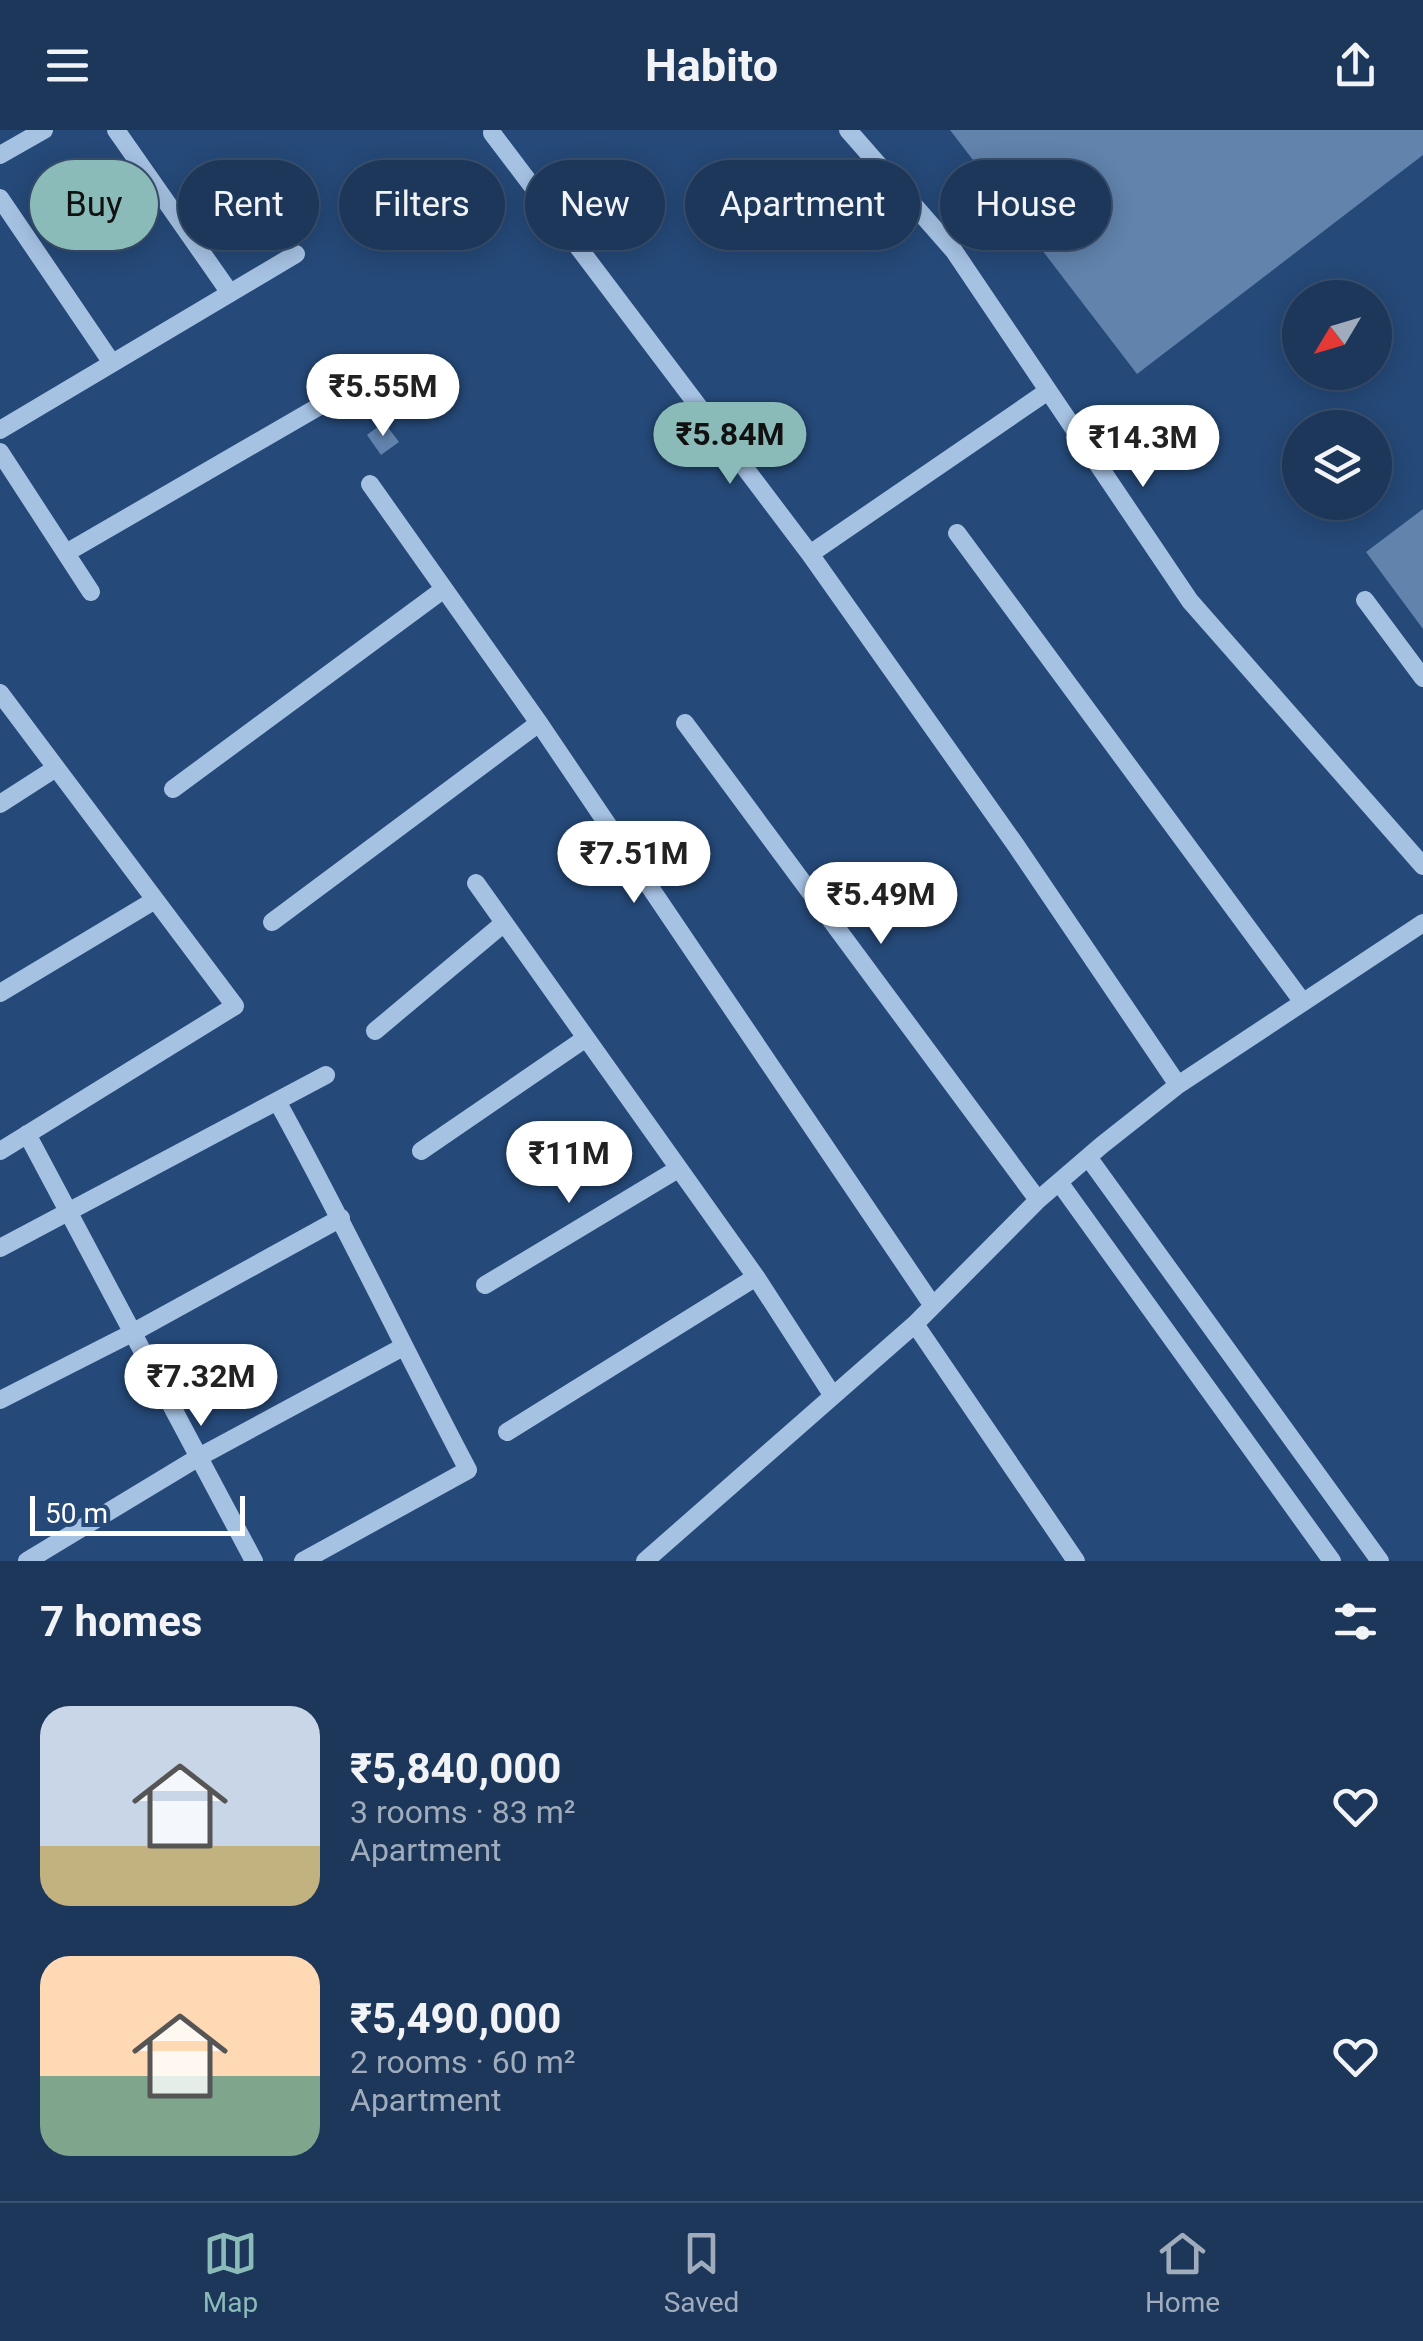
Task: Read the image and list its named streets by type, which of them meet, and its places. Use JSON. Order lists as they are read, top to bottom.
{
  "scale_bar": "50 m",
  "north": "bottom left",
  "page": {
    "header": "Habito",
    "chip": [
      "Buy",
      "Rent",
      "Filters",
      "New",
      "Apartment",
      "House"
    ],
    "price": [
      "₹5.55M",
      "₹5.84M",
      "₹14.3M",
      "₹7.51M",
      "₹5.49M",
      "₹11M",
      "₹7.32M"
    ],
    "scale": "50 m",
    "heading": "7 homes",
    "list": [
      {
        "name": "₹5,840,000",
        "note": "3 rooms · 83 m² · Apartment"
      },
      {
        "name": "₹5,490,000",
        "note": "2 rooms · 60 m² · Apartment"
      }
    ],
    "tabs": ["Map", "Saved", "Home"]
  }
}
